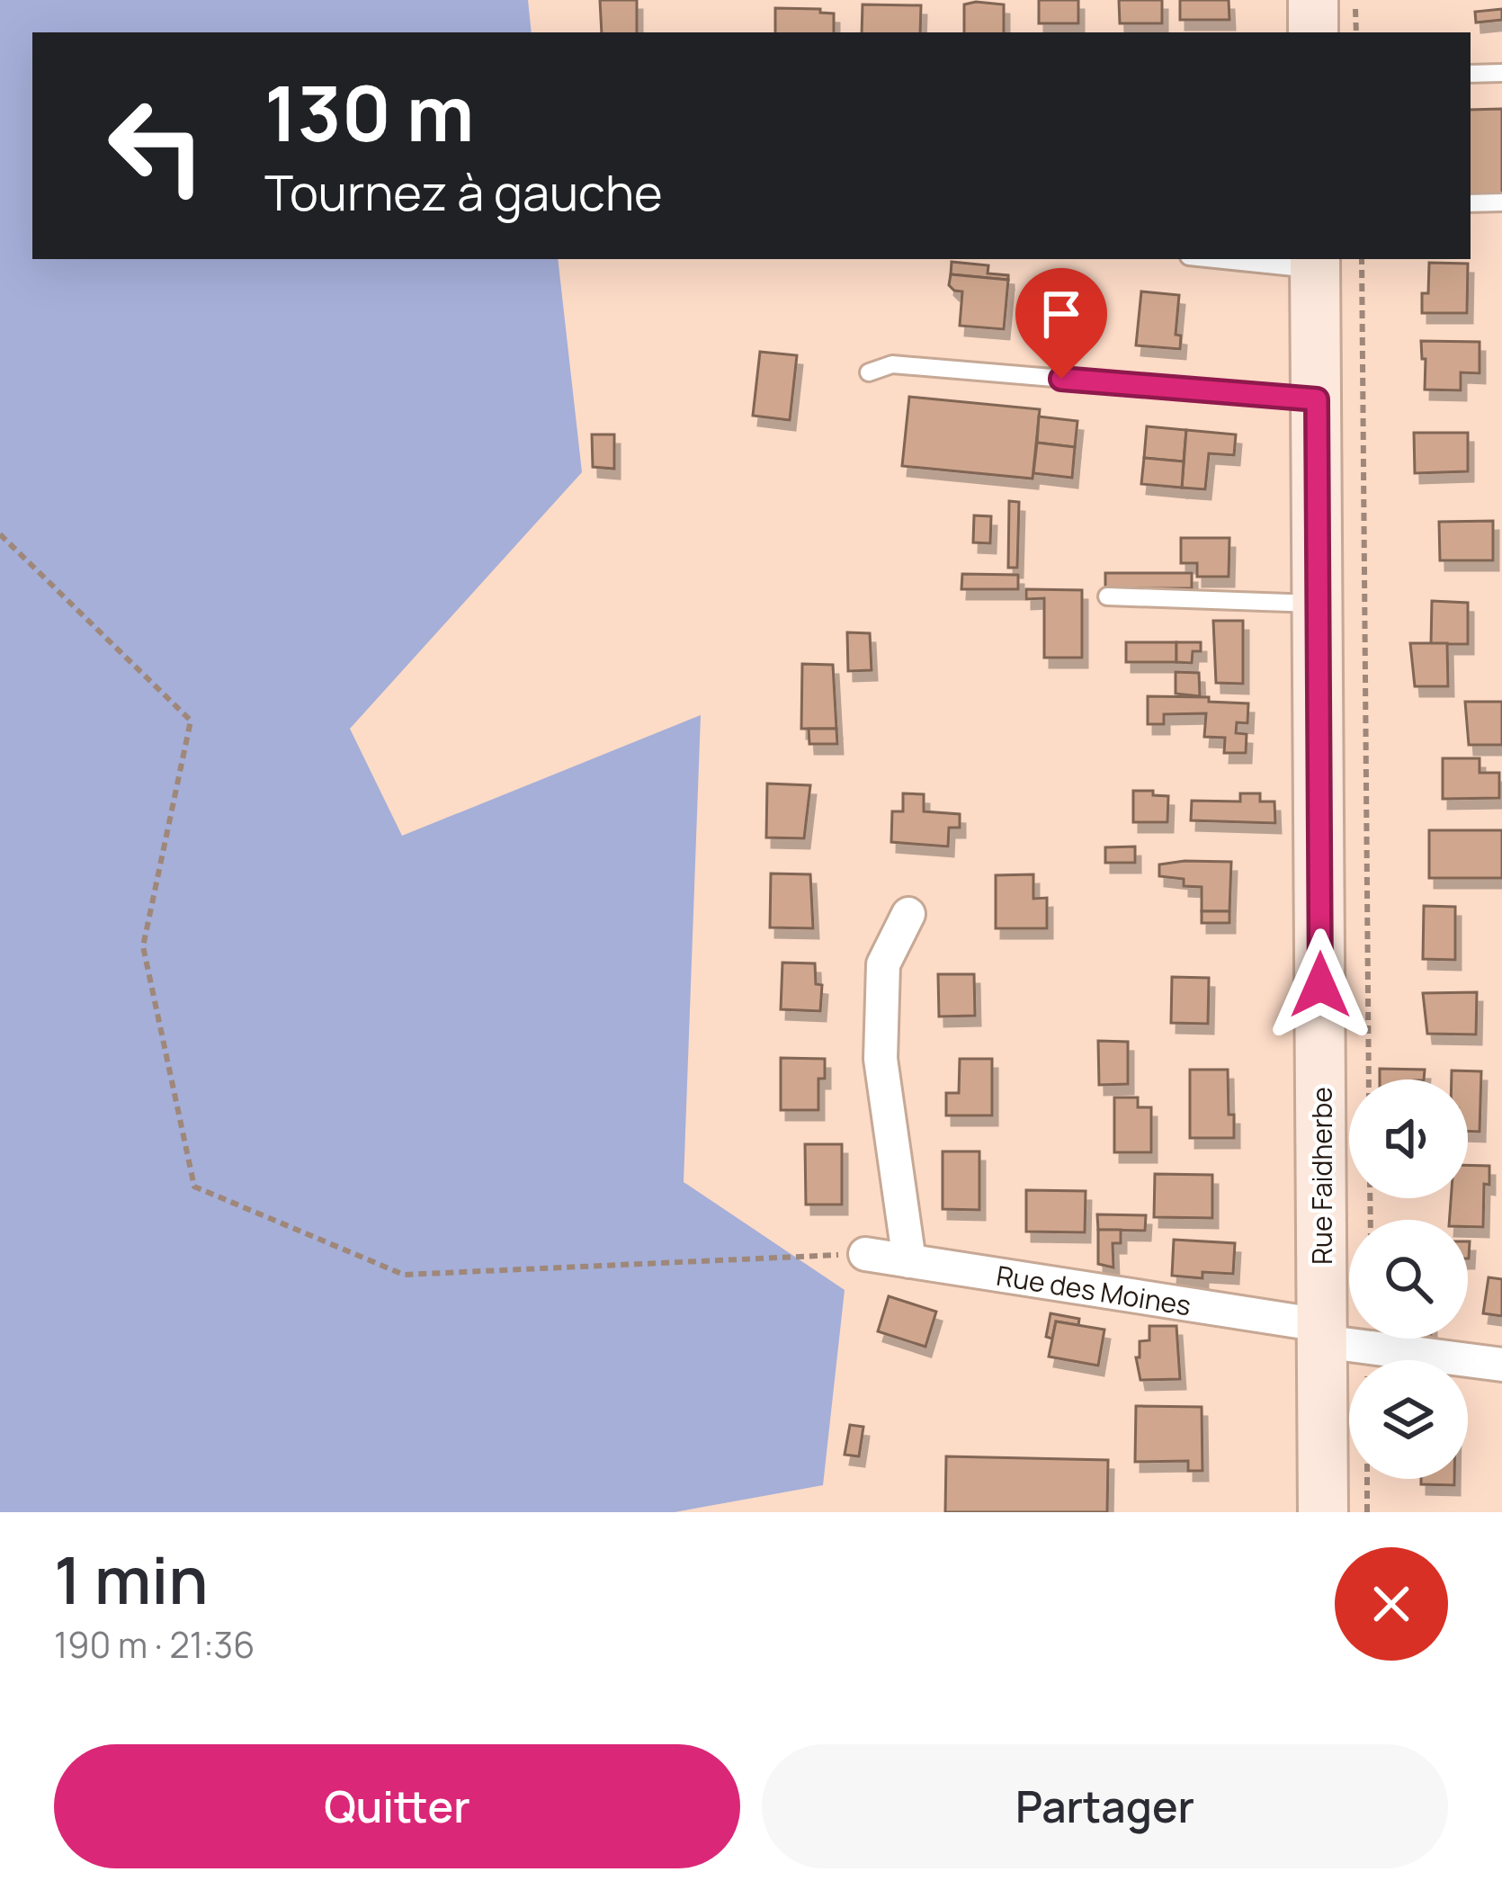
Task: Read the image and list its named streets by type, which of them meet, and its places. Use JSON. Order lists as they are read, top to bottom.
{
  "streets": {
    "main road": ["Rue Faidherbe"],
    "street": ["Rue des Moines"]
  },
  "crossings": [
    ["Rue Faidherbe", "Rue des Moines"]
  ],
  "page": {
    "turn": ["130 m", "Tournez à gauche"],
    "heading": ["1 min", "190 m · 21:36"],
    "buttons": ["Quitter", "Partager"]
  }
}
